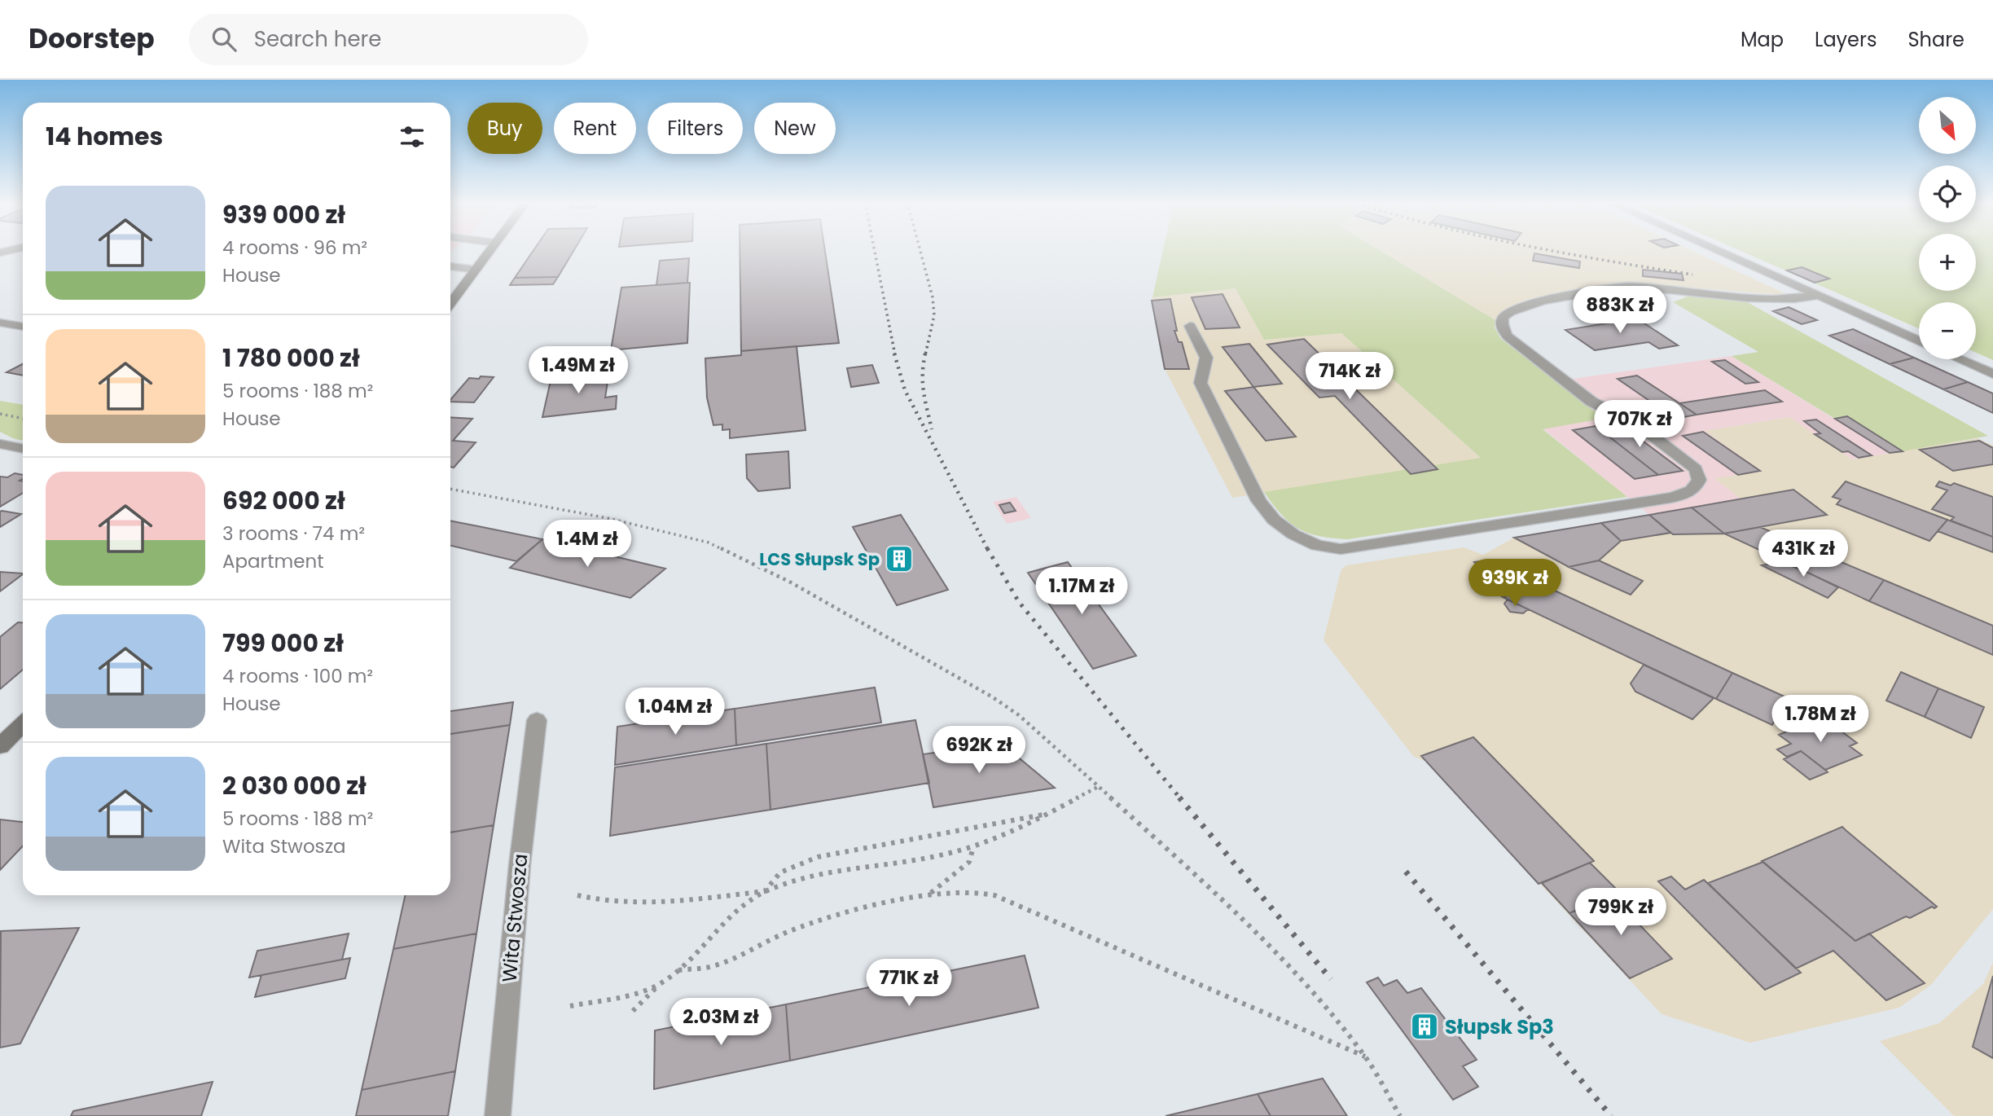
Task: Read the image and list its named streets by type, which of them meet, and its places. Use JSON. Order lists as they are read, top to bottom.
{
  "streets": {
    "street": ["Wita Stwosza"]
  },
  "places": {
    "building": ["LCS Słupsk Sp", "Słupsk Sp3"]
  },
  "north": "bottom right",
  "page": {
    "header": "Doorstep",
    "search": "Search here",
    "nav": ["Map", "Layers", "Share"],
    "map_buttons": ["+", "−"],
    "chip": [
      "Buy",
      "Rent",
      "Filters",
      "New"
    ],
    "heading": "14 homes",
    "list": [
      {
        "name": "939 000 zł",
        "note": "4 rooms · 96 m² · House"
      },
      {
        "name": "1 780 000 zł",
        "note": "5 rooms · 188 m² · House"
      },
      {
        "name": "692 000 zł",
        "note": "3 rooms · 74 m² · Apartment"
      },
      {
        "name": "799 000 zł",
        "note": "4 rooms · 100 m² · House"
      },
      {
        "name": "2 030 000 zł",
        "note": "5 rooms · 188 m² · Wita Stwosza"
      }
    ],
    "price": [
      "883K zł",
      "1.49M zł",
      "714K zł",
      "707K zł",
      "1.4M zł",
      "431K zł",
      "939K zł",
      "1.17M zł",
      "1.04M zł",
      "1.78M zł",
      "692K zł",
      "799K zł",
      "771K zł",
      "2.03M zł"
    ]
  }
}
